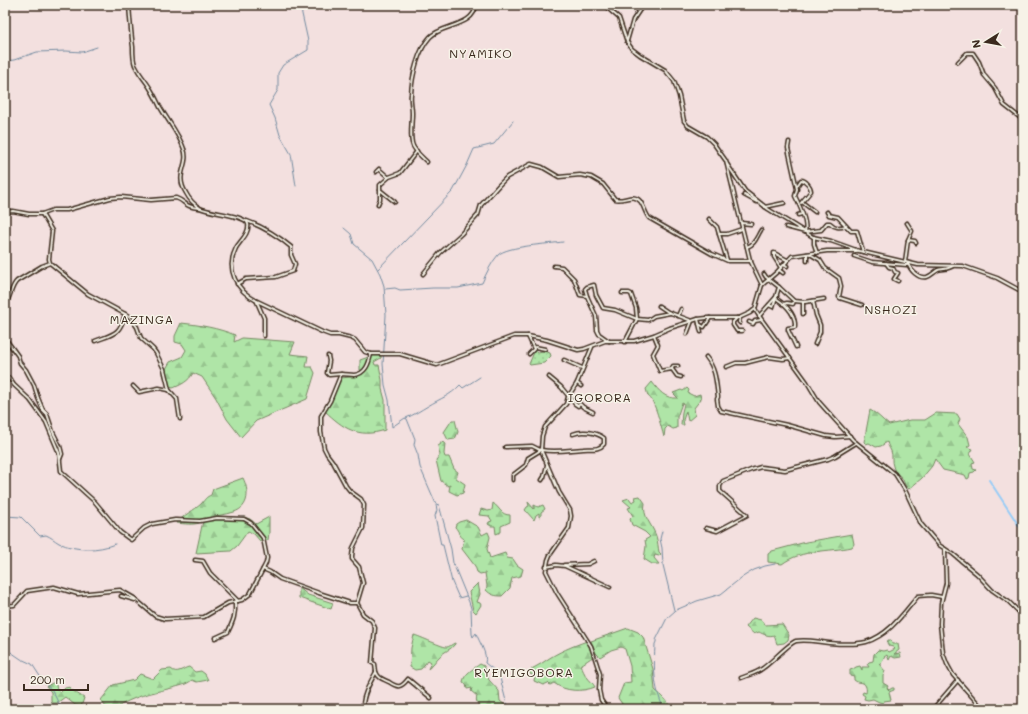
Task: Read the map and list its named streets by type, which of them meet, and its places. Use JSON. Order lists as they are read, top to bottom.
{
  "districts": [
    "NYAMIKO",
    "NSHOZI",
    "MAZINGA",
    "IGORORA",
    "RYEMIGOBORA"
  ],
  "scale_bar": "200 m",
  "north": "left"
}
